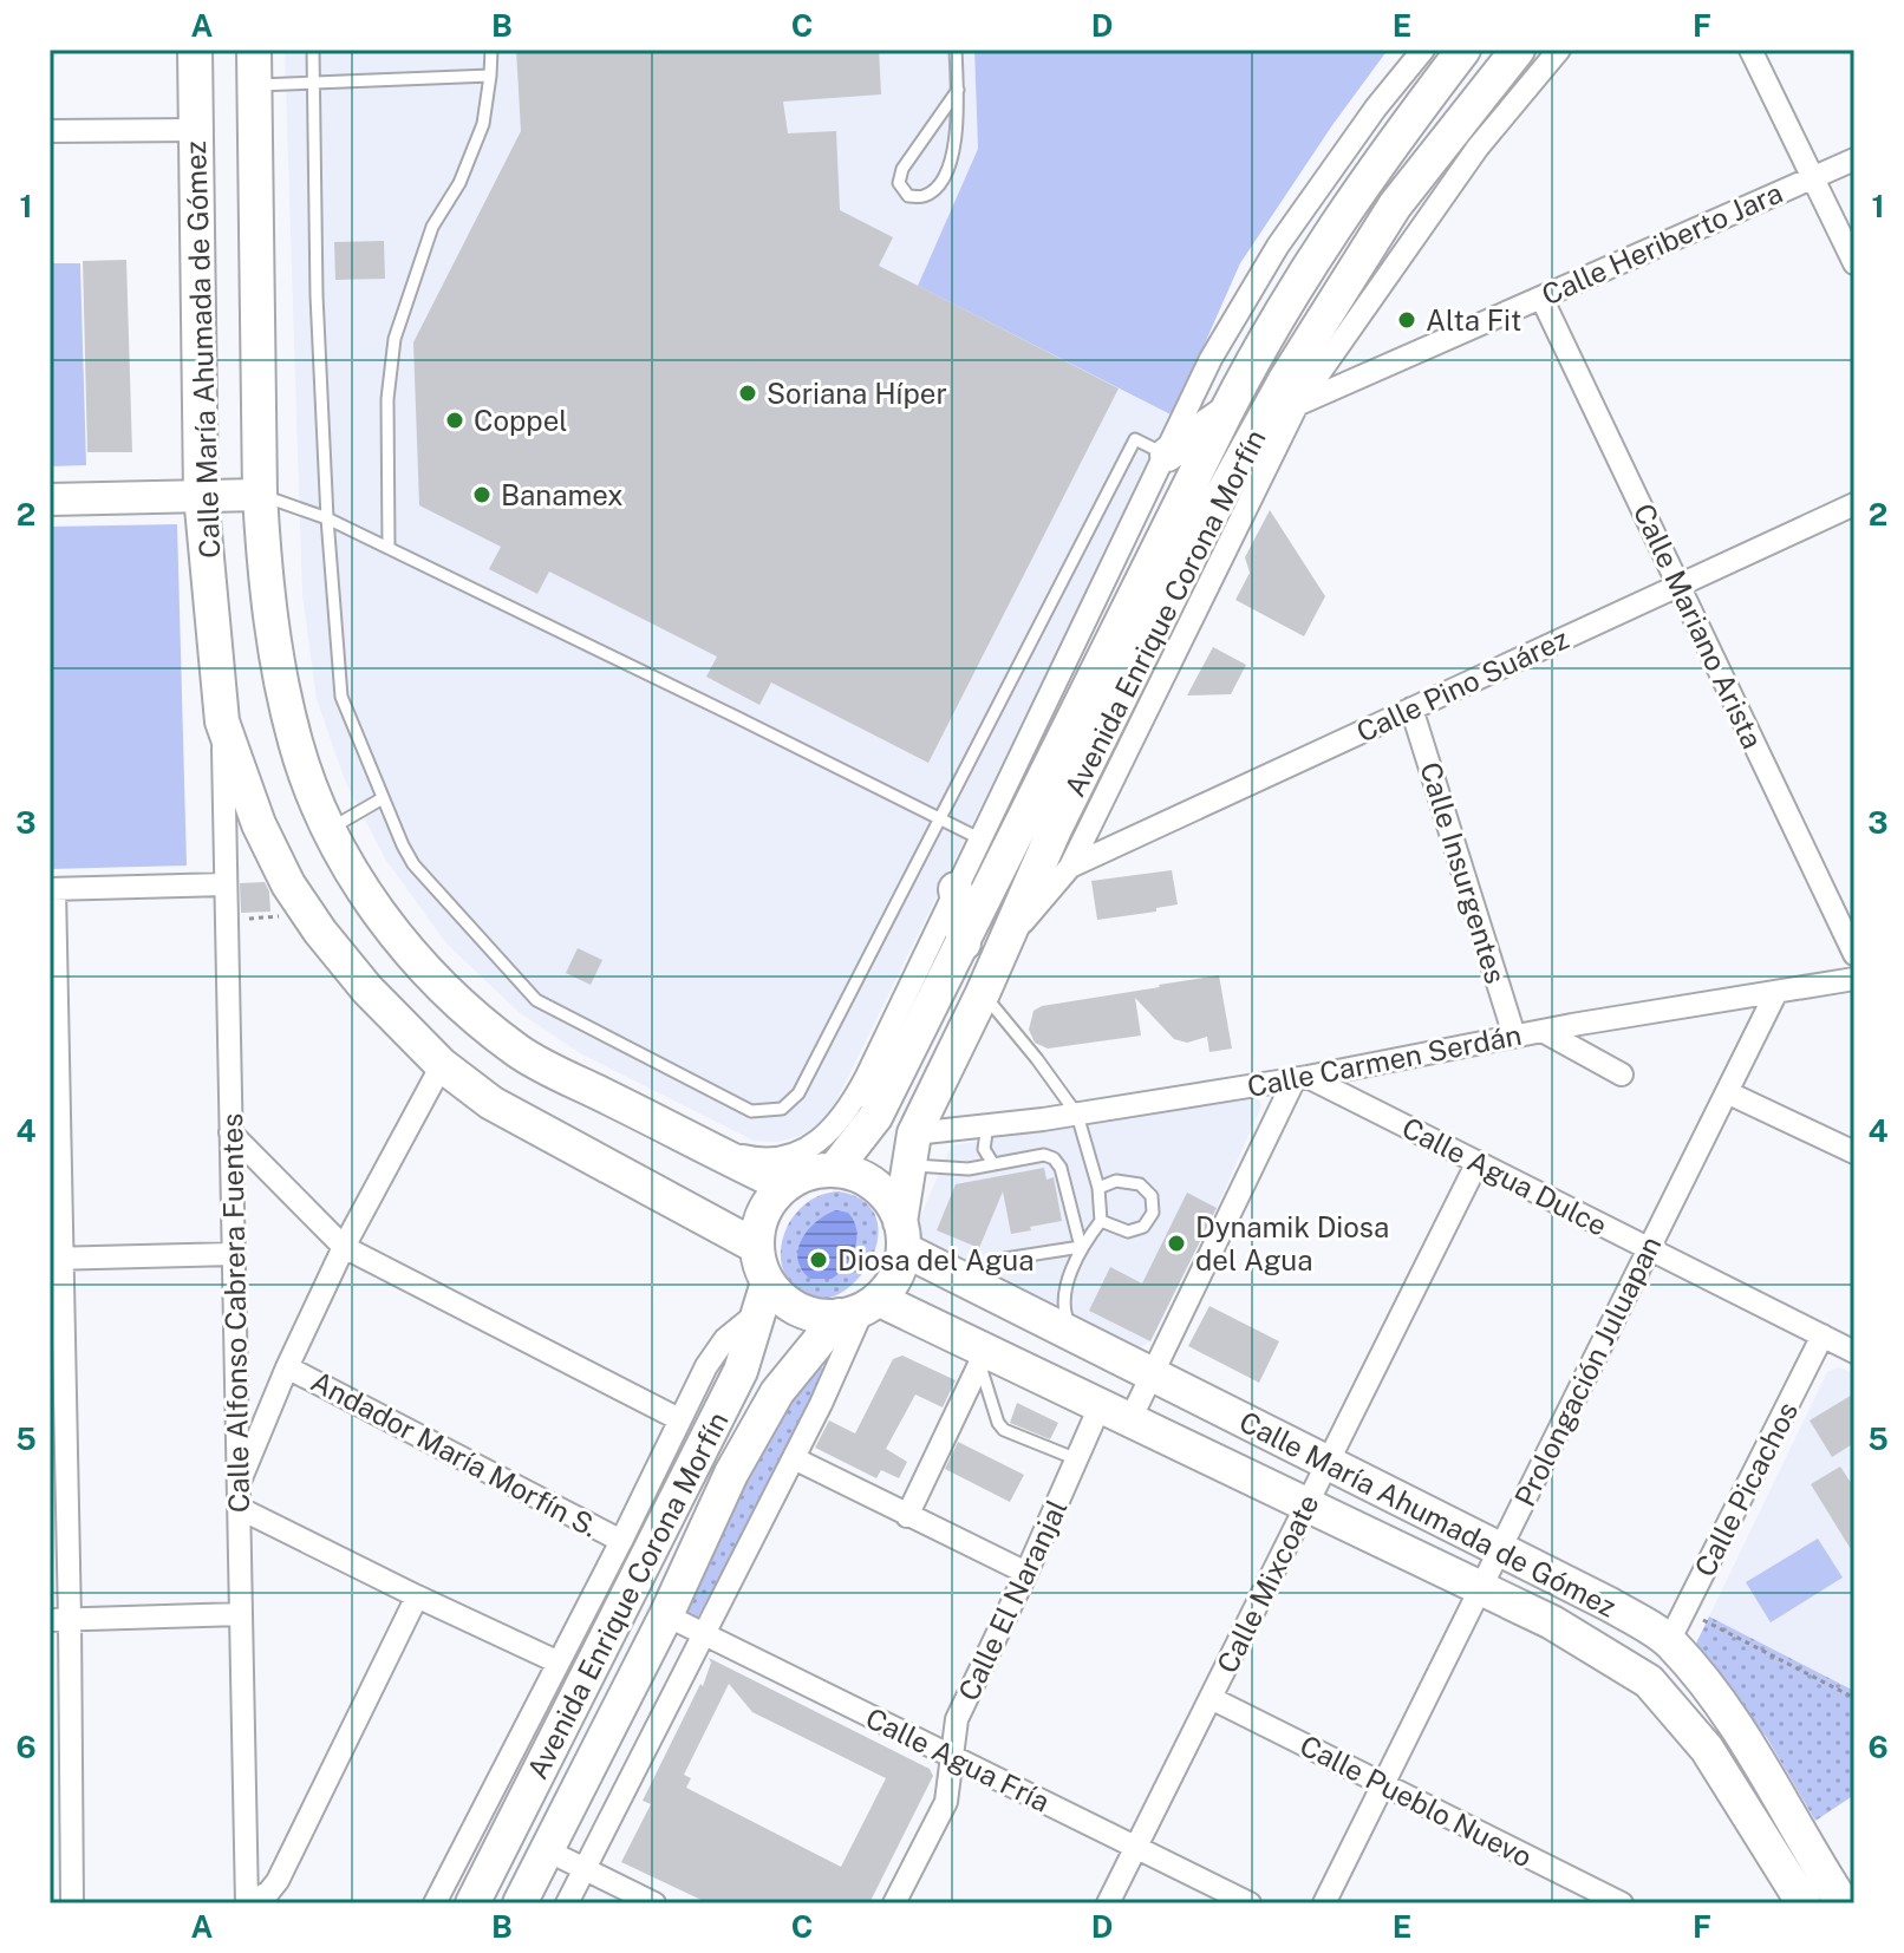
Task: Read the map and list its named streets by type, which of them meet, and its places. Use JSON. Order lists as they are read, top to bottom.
{
  "streets": {
    "main road": ["Calle María Ahumada de Gómez", "Avenida Enrique Corona Morfín"],
    "street": [
      "Calle Heriberto Jara",
      "Calle Mariano Arista",
      "Calle Pino Suárez",
      "Calle Insurgentes",
      "Calle Carmen Serdán",
      "Calle Agua Dulce",
      "Calle Alfonso Cabrera Fuentes",
      "Prolongación Juluapan",
      "Andador María Morfín S.",
      "Calle Picachos",
      "Calle Mixcoate",
      "Calle El Naranjal",
      "Calle Agua Fría",
      "Calle Pueblo Nuevo"
    ]
  },
  "crossings": [
    ["Calle Heriberto Jara", "Avenida Enrique Corona Morfín"],
    ["Calle Heriberto Jara", "Calle Mariano Arista"],
    ["Calle María Ahumada de Gómez", "Avenida Enrique Corona Morfín"],
    ["Calle María Ahumada de Gómez", "Calle Alfonso Cabrera Fuentes"],
    ["Calle María Ahumada de Gómez", "Prolongación Juluapan"],
    ["Calle María Ahumada de Gómez", "Calle Picachos"],
    ["Calle María Ahumada de Gómez", "Calle Mixcoate"],
    ["Calle María Ahumada de Gómez", "Calle El Naranjal"],
    ["Avenida Enrique Corona Morfín", "Calle Carmen Serdán"],
    ["Avenida Enrique Corona Morfín", "Calle Agua Fría"],
    ["Calle Mariano Arista", "Calle Pino Suárez"],
    ["Calle Pino Suárez", "Calle Insurgentes"],
    ["Calle Insurgentes", "Calle Carmen Serdán"],
    ["Calle Carmen Serdán", "Calle Agua Dulce"],
    ["Calle Carmen Serdán", "Prolongación Juluapan"],
    ["Calle Carmen Serdán", "Calle El Naranjal"],
    ["Calle Agua Dulce", "Prolongación Juluapan"],
    ["Calle Agua Dulce", "Calle Picachos"],
    ["Calle Agua Dulce", "Calle Mixcoate"],
    ["Calle Agua Dulce", "Calle El Naranjal"],
    ["Prolongación Juluapan", "Calle Pueblo Nuevo"],
    ["Calle Mixcoate", "Calle Agua Fría"],
    ["Calle Mixcoate", "Calle Pueblo Nuevo"],
    ["Calle El Naranjal", "Calle Agua Fría"]
  ],
  "places": [
    "Alta Fit",
    "Soriana Híper",
    "Coppel",
    "Banamex",
    "Dynamik Diosa del Agua",
    "Diosa del Agua"
  ],
  "grid": {
    "columns": [
      "A",
      "B",
      "C",
      "D",
      "E",
      "F"
    ],
    "rows": [
      "1",
      "2",
      "3",
      "4",
      "5",
      "6"
    ]
  }
}
